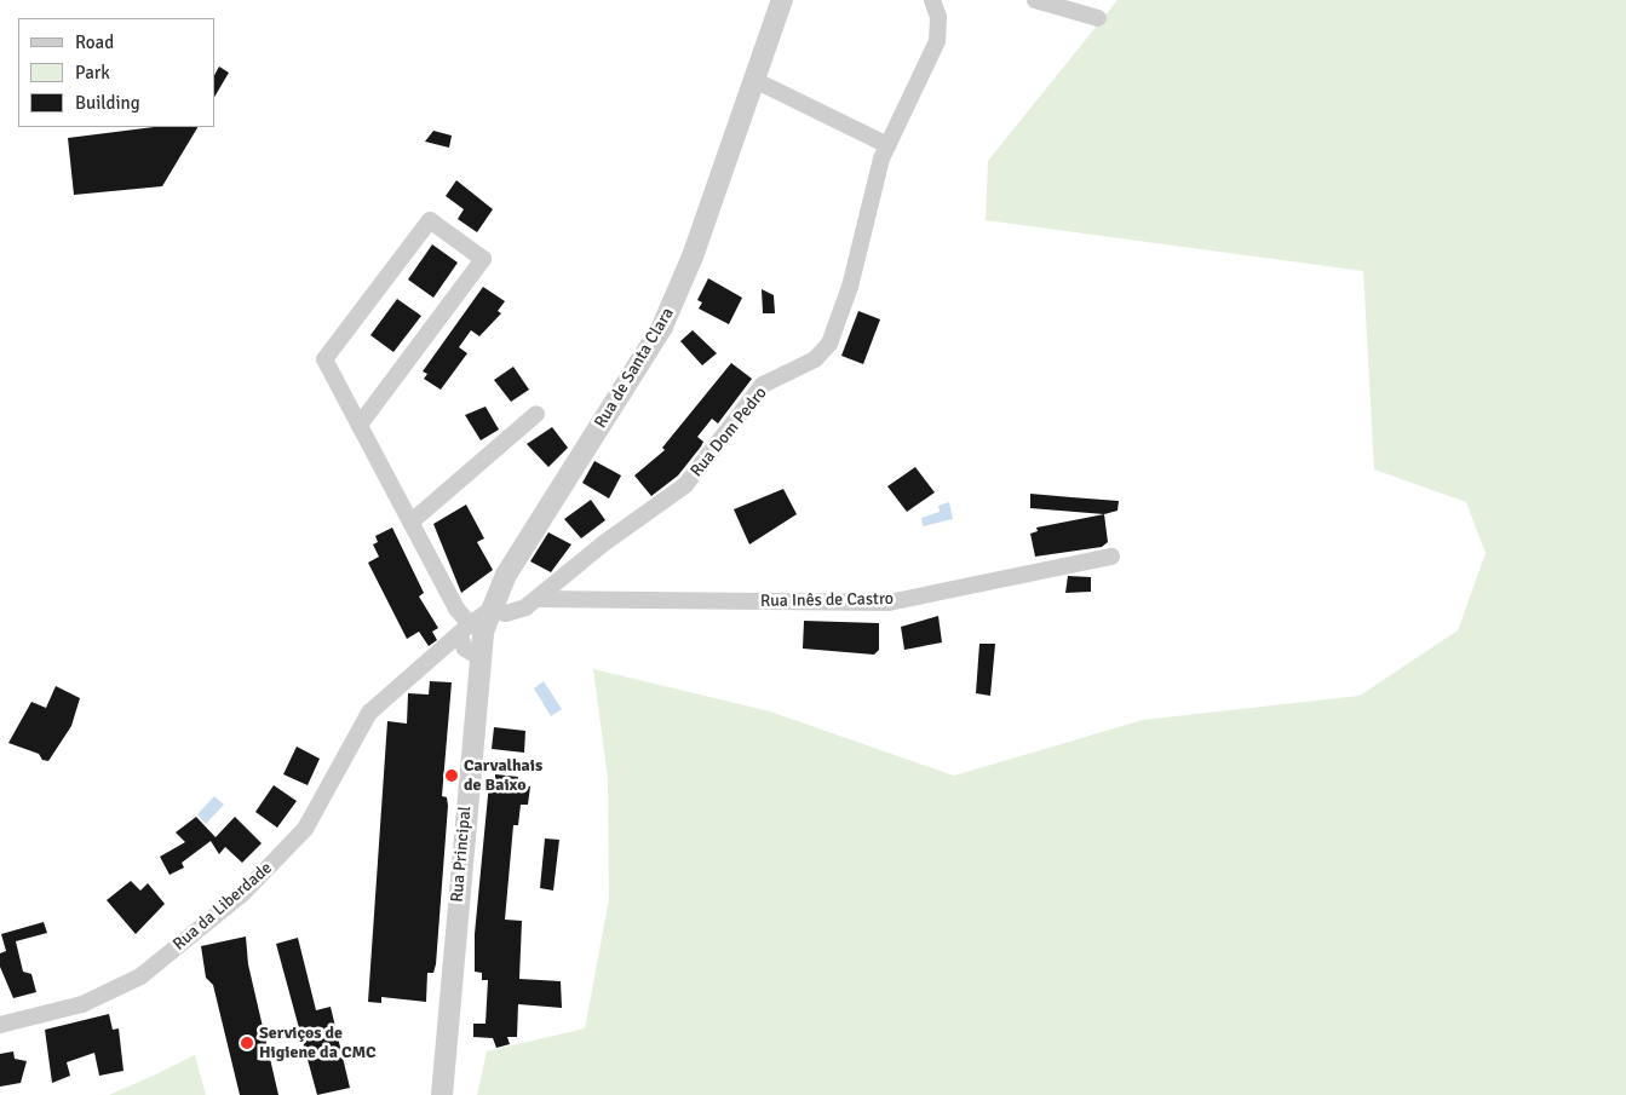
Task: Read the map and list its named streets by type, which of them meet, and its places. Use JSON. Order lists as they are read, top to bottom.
{
  "streets": {
    "street": [
      "Rua de Santa Clara",
      "Rua Dom Pedro",
      "Rua Inês de Castro",
      "Rua Principal",
      "Rua da Liberdade"
    ]
  },
  "crossings": [
    ["Rua de Santa Clara", "Rua Dom Pedro"],
    ["Rua de Santa Clara", "Rua Principal"],
    ["Rua de Santa Clara", "Rua da Liberdade"],
    ["Rua Dom Pedro", "Rua Inês de Castro"],
    ["Rua Dom Pedro", "Rua Principal"],
    ["Rua Dom Pedro", "Rua da Liberdade"],
    ["Rua Principal", "Rua da Liberdade"]
  ],
  "places": ["Carvalhais de Baixo", "Serviços de Higiene da CMC"],
  "legend": ["Road", "Park", "Building"]
}
